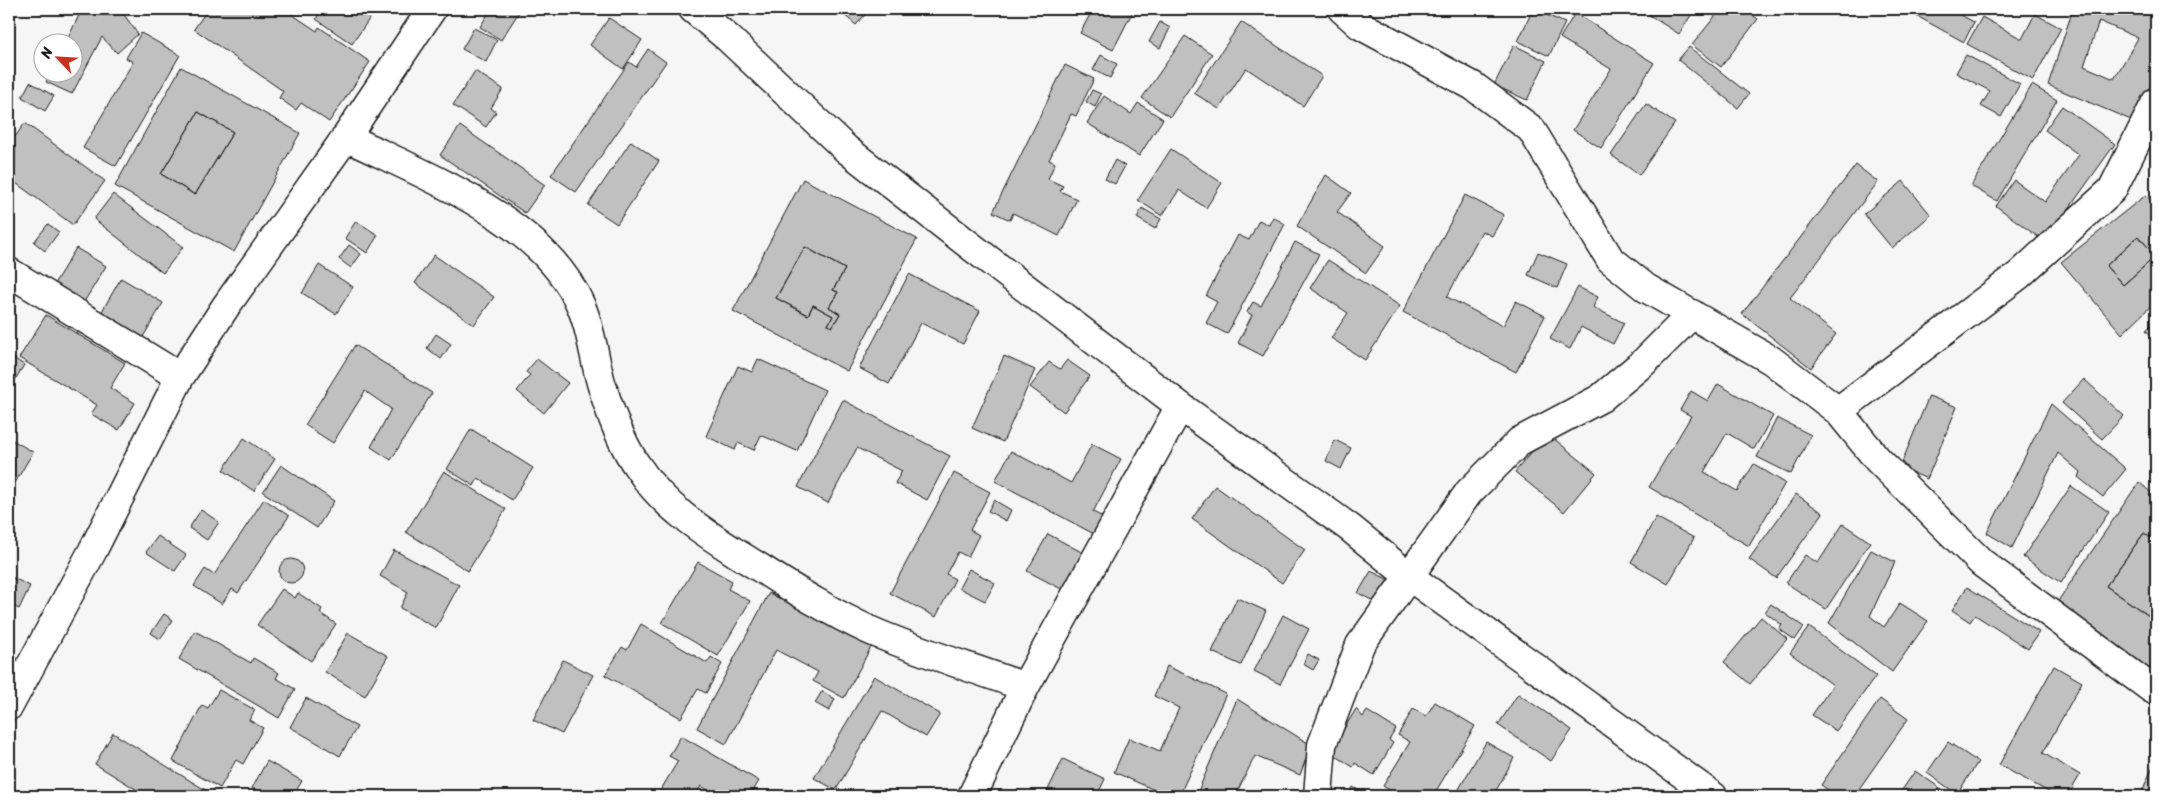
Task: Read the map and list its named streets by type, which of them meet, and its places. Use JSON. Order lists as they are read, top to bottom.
{
  "north": "top left"
}
